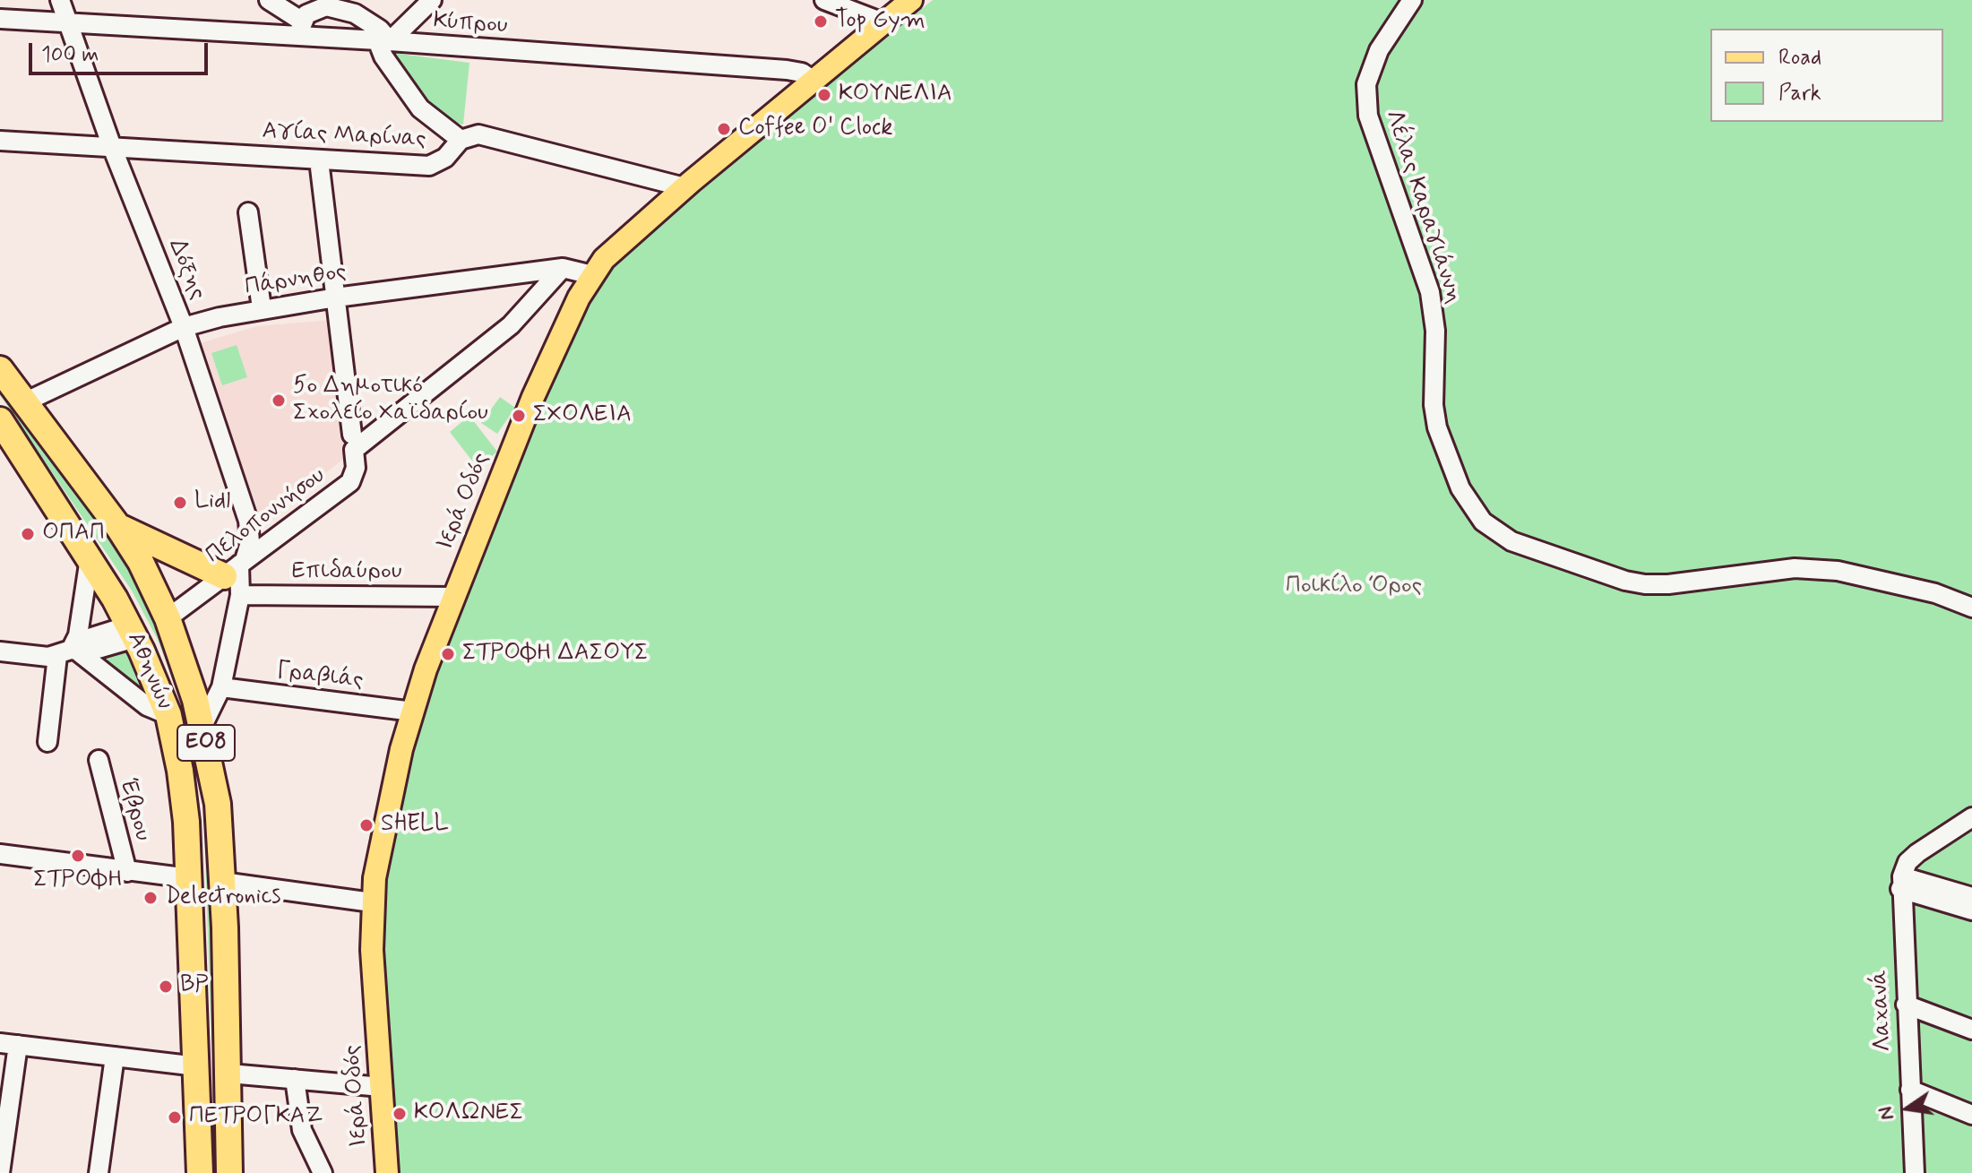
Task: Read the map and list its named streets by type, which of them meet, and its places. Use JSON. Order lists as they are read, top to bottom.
{
  "streets": {
    "highway": ["Αθηνών", "ΕΟ8"],
    "main road": ["Ιερά Οδός"],
    "street": [
      "Κύπρου",
      "Αγίας Μαρίνας",
      "Λέλας Καραγιάννη",
      "Δόξης",
      "Πάρνηθος",
      "Πελοποννήσου",
      "Επιδαύρου",
      "Γραβιάς",
      "Έβρου",
      "Λαχανά"
    ]
  },
  "crossings": [
    ["Κύπρου", "Δόξης"],
    ["Κύπρου", "Ιερά Οδός"],
    ["Αγίας Μαρίνας", "Δόξης"],
    ["Αγίας Μαρίνας", "Ιερά Οδός"],
    ["Δόξης", "Πάρνηθος"],
    ["Δόξης", "Πελοποννήσου"],
    ["Δόξης", "Επιδαύρου"],
    ["Δόξης", "Αθηνών"],
    ["Πάρνηθος", "Ιερά Οδός"],
    ["Πάρνηθος", "Πελοποννήσου"],
    ["Πάρνηθος", "Αθηνών"],
    ["Ιερά Οδός", "Επιδαύρου"],
    ["Ιερά Οδός", "Γραβιάς"],
    ["Πελοποννήσου", "Επιδαύρου"],
    ["Πελοποννήσου", "Αθηνών"],
    ["Επιδαύρου", "Αθηνών"],
    ["Αθηνών", "Γραβιάς"]
  ],
  "parks": ["Ποικίλο Όρος"],
  "places": [
    "Top Gym",
    "ΚΟΥΝΕΛΙΑ",
    "Coffee O' Clock",
    "5ο Δημοτικό Σχολείο Χαϊδαρίου",
    "ΣΧΟΛΕΙΑ",
    "Lidl",
    "ΟΠΑΠ",
    "ΣΤΡΟΦΗ ΔΑΣΟΥΣ",
    "SHELL",
    "ΣΤΡΟΦΗ",
    "Delectronics",
    "BP",
    "ΚΟΛΩΝΕΣ",
    "ΠΕΤΡΟΓΚΑΖ"
  ],
  "legend": ["Road", "Park"],
  "scale_bar": "100 m",
  "north": "left"
}
